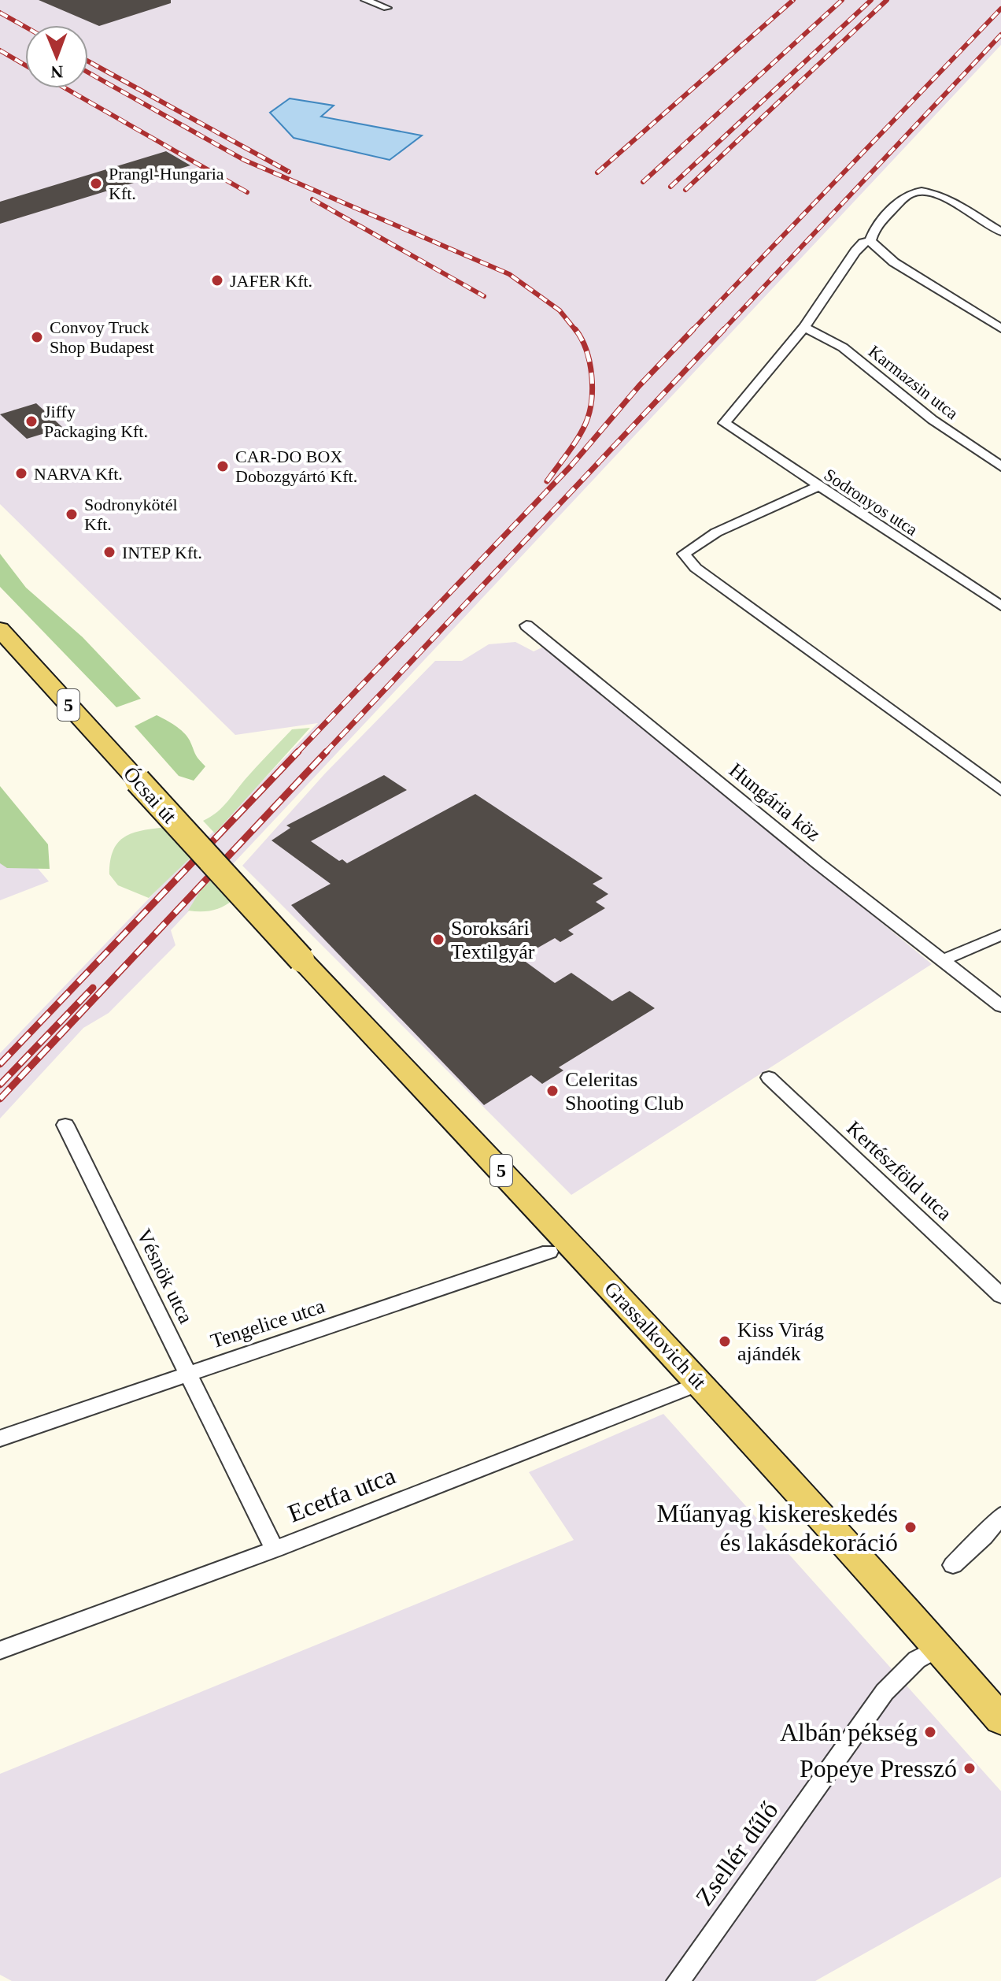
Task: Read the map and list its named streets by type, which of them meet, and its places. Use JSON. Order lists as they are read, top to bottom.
{
  "streets": {
    "main road": ["5", "Ócsai út", "Grassalkovich út"],
    "street": [
      "Karmazsin utca",
      "Sodronyos utca",
      "Hungária köz",
      "Kertészföld utca",
      "Vésnök utca",
      "Tengelice utca",
      "Ecetfa utca",
      "Zsellér dűlő"
    ]
  },
  "crossings": [
    ["Karmazsin utca", "Sodronyos utca"],
    ["Ócsai út", "Grassalkovich út"],
    ["Vésnök utca", "Tengelice utca"],
    ["Vésnök utca", "Ecetfa utca"],
    ["Grassalkovich út", "Ecetfa utca"],
    ["Grassalkovich út", "Zsellér dűlő"]
  ],
  "places": [
    "Prangl-Hungaria Kft.",
    "JAFER Kft.",
    "Convoy Truck Shop Budapest",
    "Jiffy Packaging Kft.",
    "CAR-DO BOX Dobozgyártó Kft.",
    "NARVA Kft.",
    "Sodronykötél Kft.",
    "INTEP Kft.",
    "Soroksári Textilgyár",
    "Celeritas Shooting Club",
    "Kiss Virág ajándék",
    "Műanyag kiskereskedés és lakásdekoráció",
    "Albán pékség",
    "Popeye Presszó"
  ],
  "north": "bottom"
}
